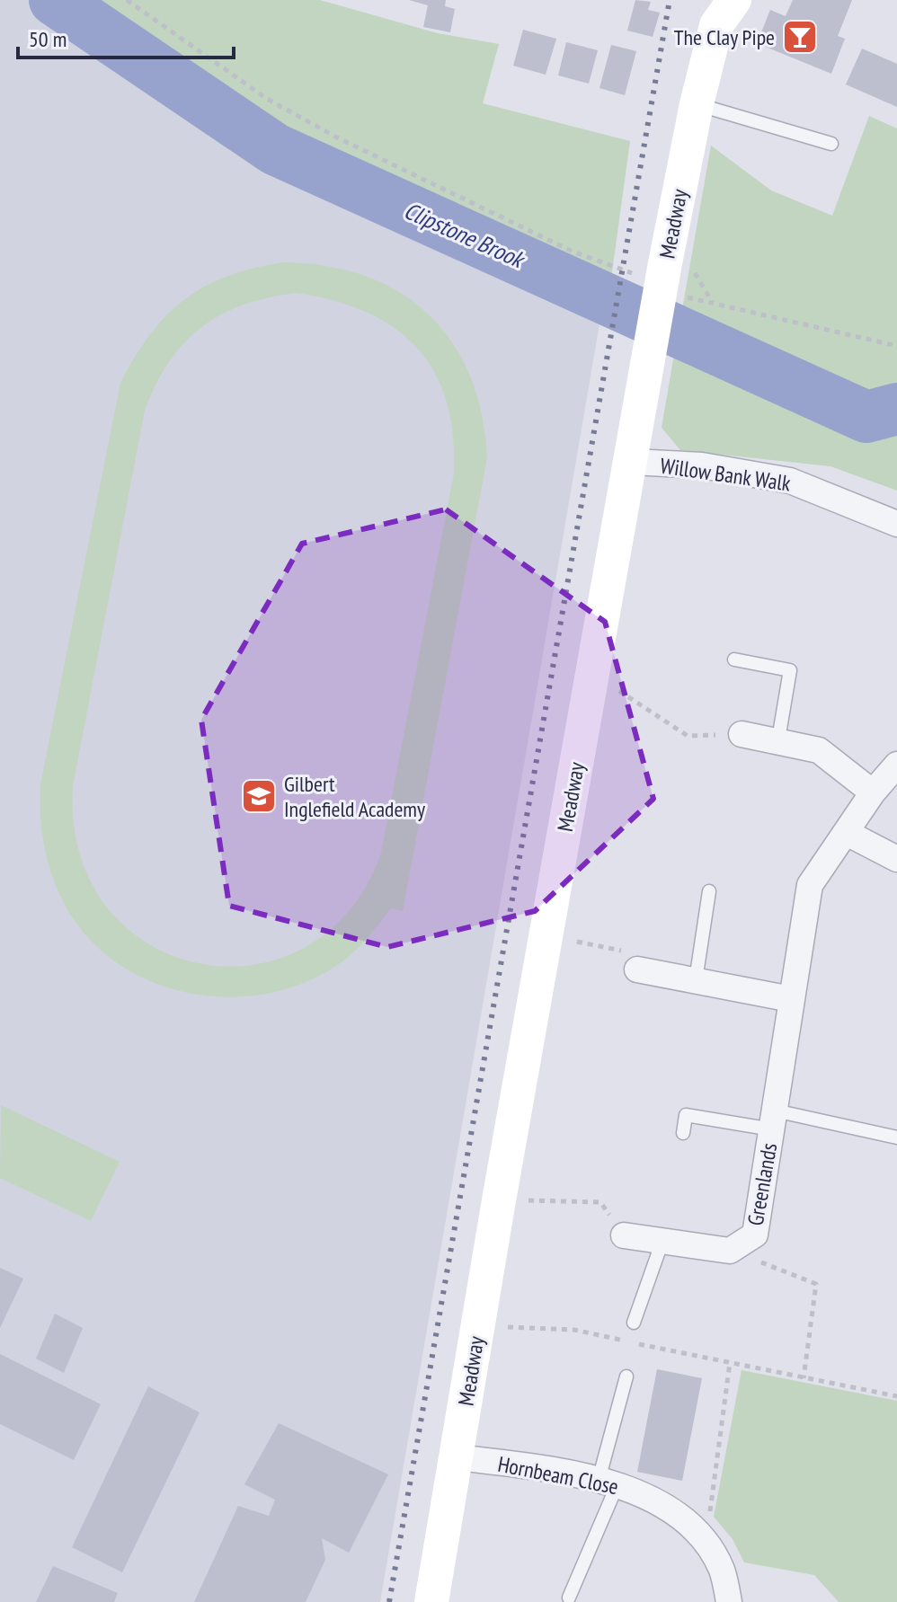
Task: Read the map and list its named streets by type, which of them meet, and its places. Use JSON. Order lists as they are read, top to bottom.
{
  "streets": {
    "street": [
      "Meadway",
      "Willow Bank Walk",
      "Greenlands",
      "Hornbeam Close"
    ]
  },
  "crossings": [
    ["Meadway", "Willow Bank Walk"],
    ["Meadway", "Hornbeam Close"]
  ],
  "water": ["Clipstone Brook"],
  "places": {
    "bar": ["The Clay Pipe"],
    "school or university": ["Gilbert Inglefield Academy"]
  },
  "scale_bar": "50 m"
}
